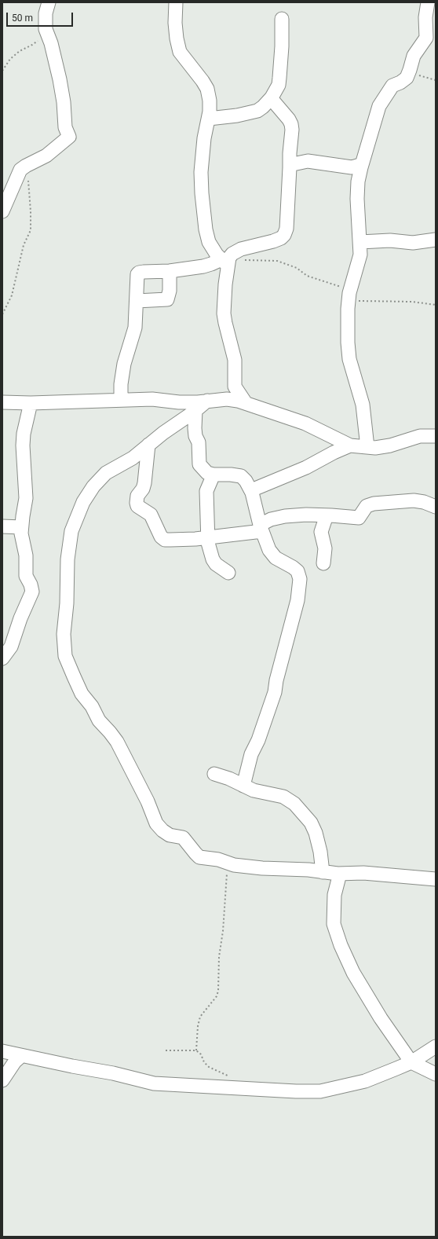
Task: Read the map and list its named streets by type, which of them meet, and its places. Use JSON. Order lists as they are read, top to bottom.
{
  "scale_bar": "50 m"
}
